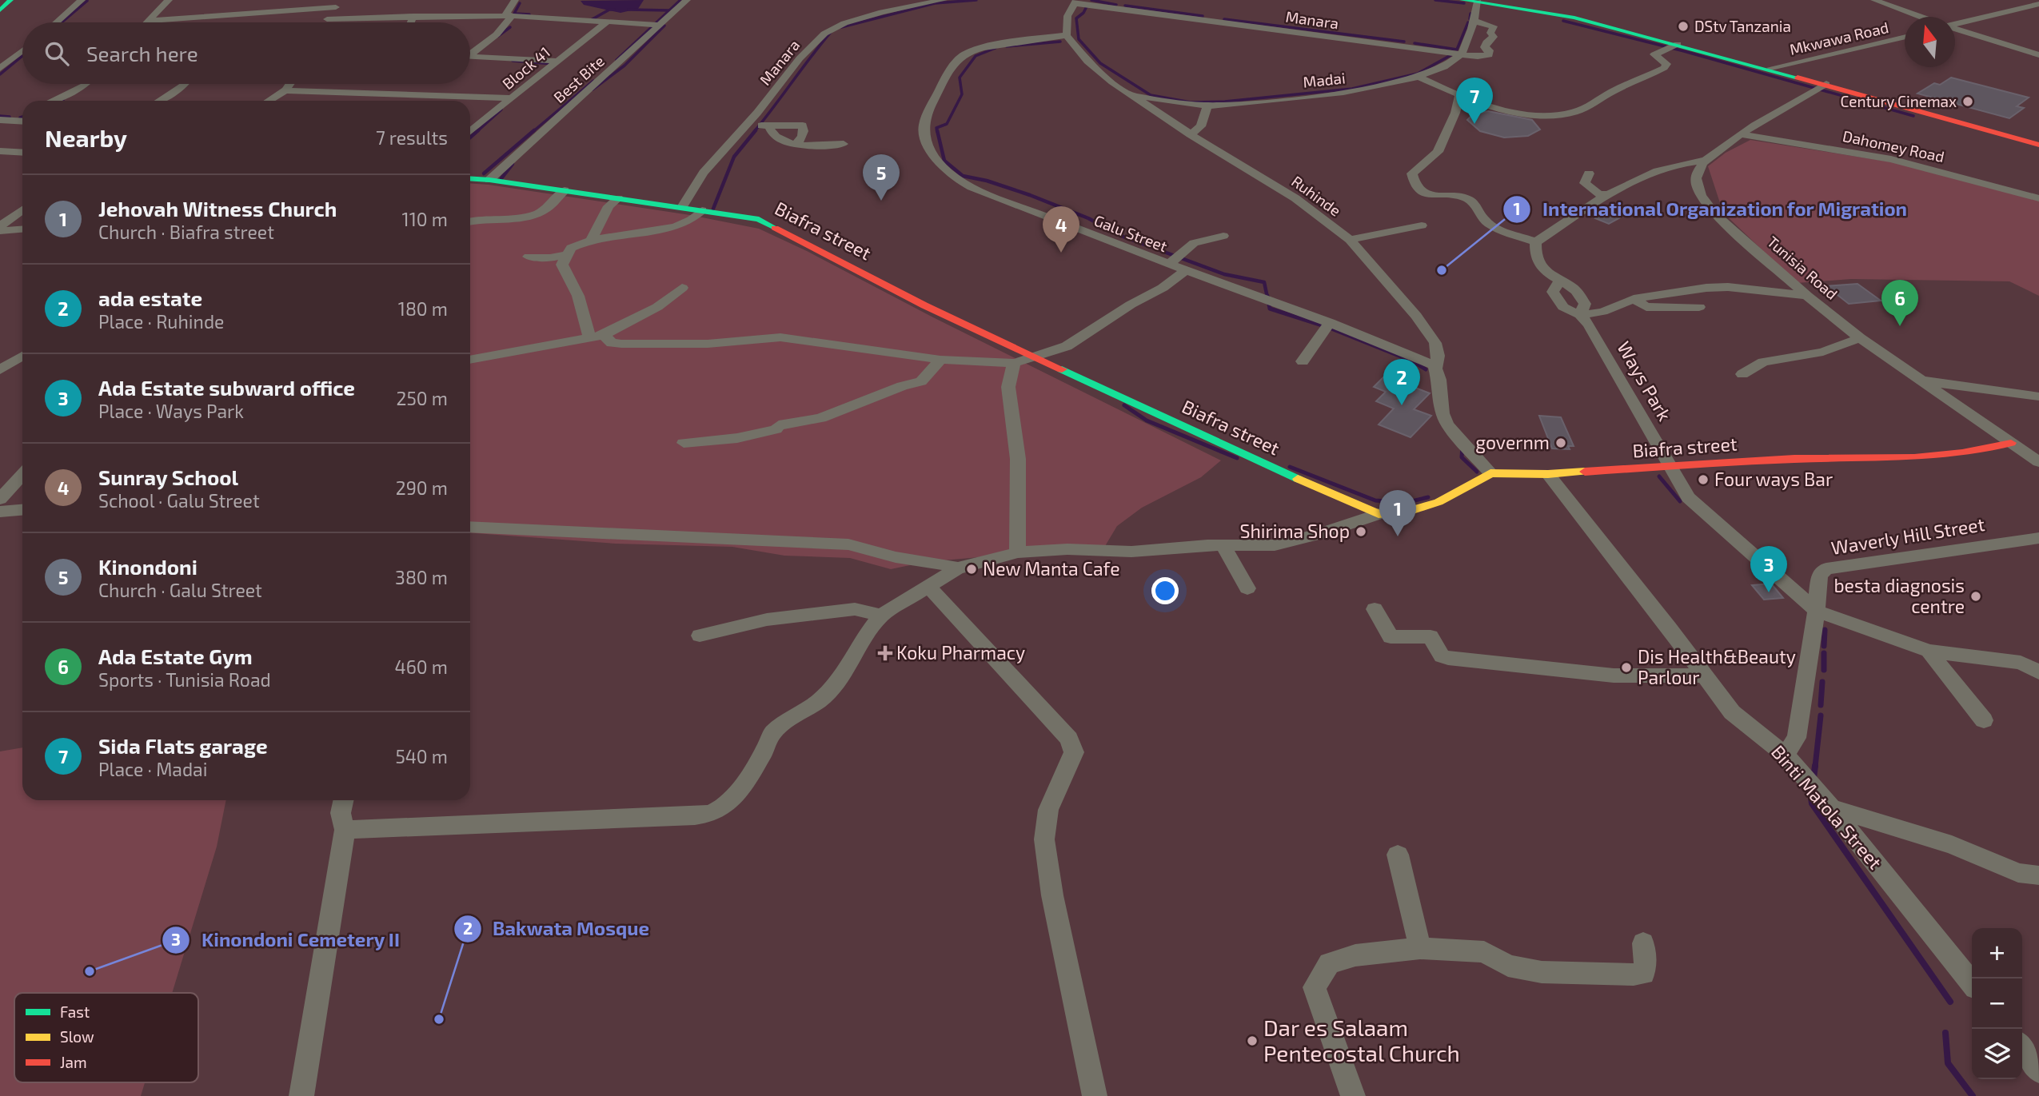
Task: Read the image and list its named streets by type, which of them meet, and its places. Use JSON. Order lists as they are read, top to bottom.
{
  "streets": {
    "main road": ["Biafra street"],
    "street": [
      "Manara",
      "Mkwawa Road",
      "Block 41",
      "Best Bite",
      "Madai",
      "Dahomey Road",
      "Ruhinde",
      "Galu Street",
      "Tunisia Road",
      "Ways Park",
      "Waverly Hill Street",
      "Binti Matola Street"
    ]
  },
  "crossings": [
    ["Manara", "Madai"],
    ["Manara", "Biafra street"],
    ["Best Bite", "Biafra street"],
    ["Madai", "Ruhinde"],
    ["Ruhinde", "Biafra street"],
    ["Ruhinde", "Galu Street"],
    ["Biafra street", "Tunisia Road"],
    ["Biafra street", "Ways Park"],
    ["Biafra street", "Binti Matola Street"],
    ["Ways Park", "Waverly Hill Street"]
  ],
  "places": {
    "other": [
      "DStv Tanzania",
      "Century Cinemax",
      "International Organization for Migration",
      "governm",
      "Four ways Bar",
      "Shirima Shop",
      "New Manta Cafe",
      "besta diagnosis centre",
      "Dis Health&Beauty Parlour",
      "Kinondoni Cemetery II",
      "Bakwata Mosque",
      "Dar es Salaam Pentecostal Church"
    ],
    "health": ["Koku Pharmacy"]
  },
  "legend": ["Fast", "Slow", "Jam"],
  "north": "top",
  "page": {
    "search": "Search here",
    "pins": [
      "7",
      "5",
      "4",
      "6",
      "2",
      "1",
      "3"
    ],
    "heading": ["Nearby", "7 results"],
    "list": [
      {
        "mark": "1",
        "name": "Jehovah Witness Church",
        "note": "Church · Biafra street",
        "value": "110 m"
      },
      {
        "mark": "2",
        "name": "ada estate",
        "note": "Place · Ruhinde",
        "value": "180 m"
      },
      {
        "mark": "3",
        "name": "Ada Estate subward office",
        "note": "Place · Ways Park",
        "value": "250 m"
      },
      {
        "mark": "4",
        "name": "Sunray School",
        "note": "School · Galu Street",
        "value": "290 m"
      },
      {
        "mark": "5",
        "name": "Kinondoni",
        "note": "Church · Galu Street",
        "value": "380 m"
      },
      {
        "mark": "6",
        "name": "Ada Estate Gym",
        "note": "Sports · Tunisia Road",
        "value": "460 m"
      },
      {
        "mark": "7",
        "name": "Sida Flats garage",
        "note": "Place · Madai",
        "value": "540 m"
      }
    ],
    "map_buttons": ["+", "−"]
  }
}
